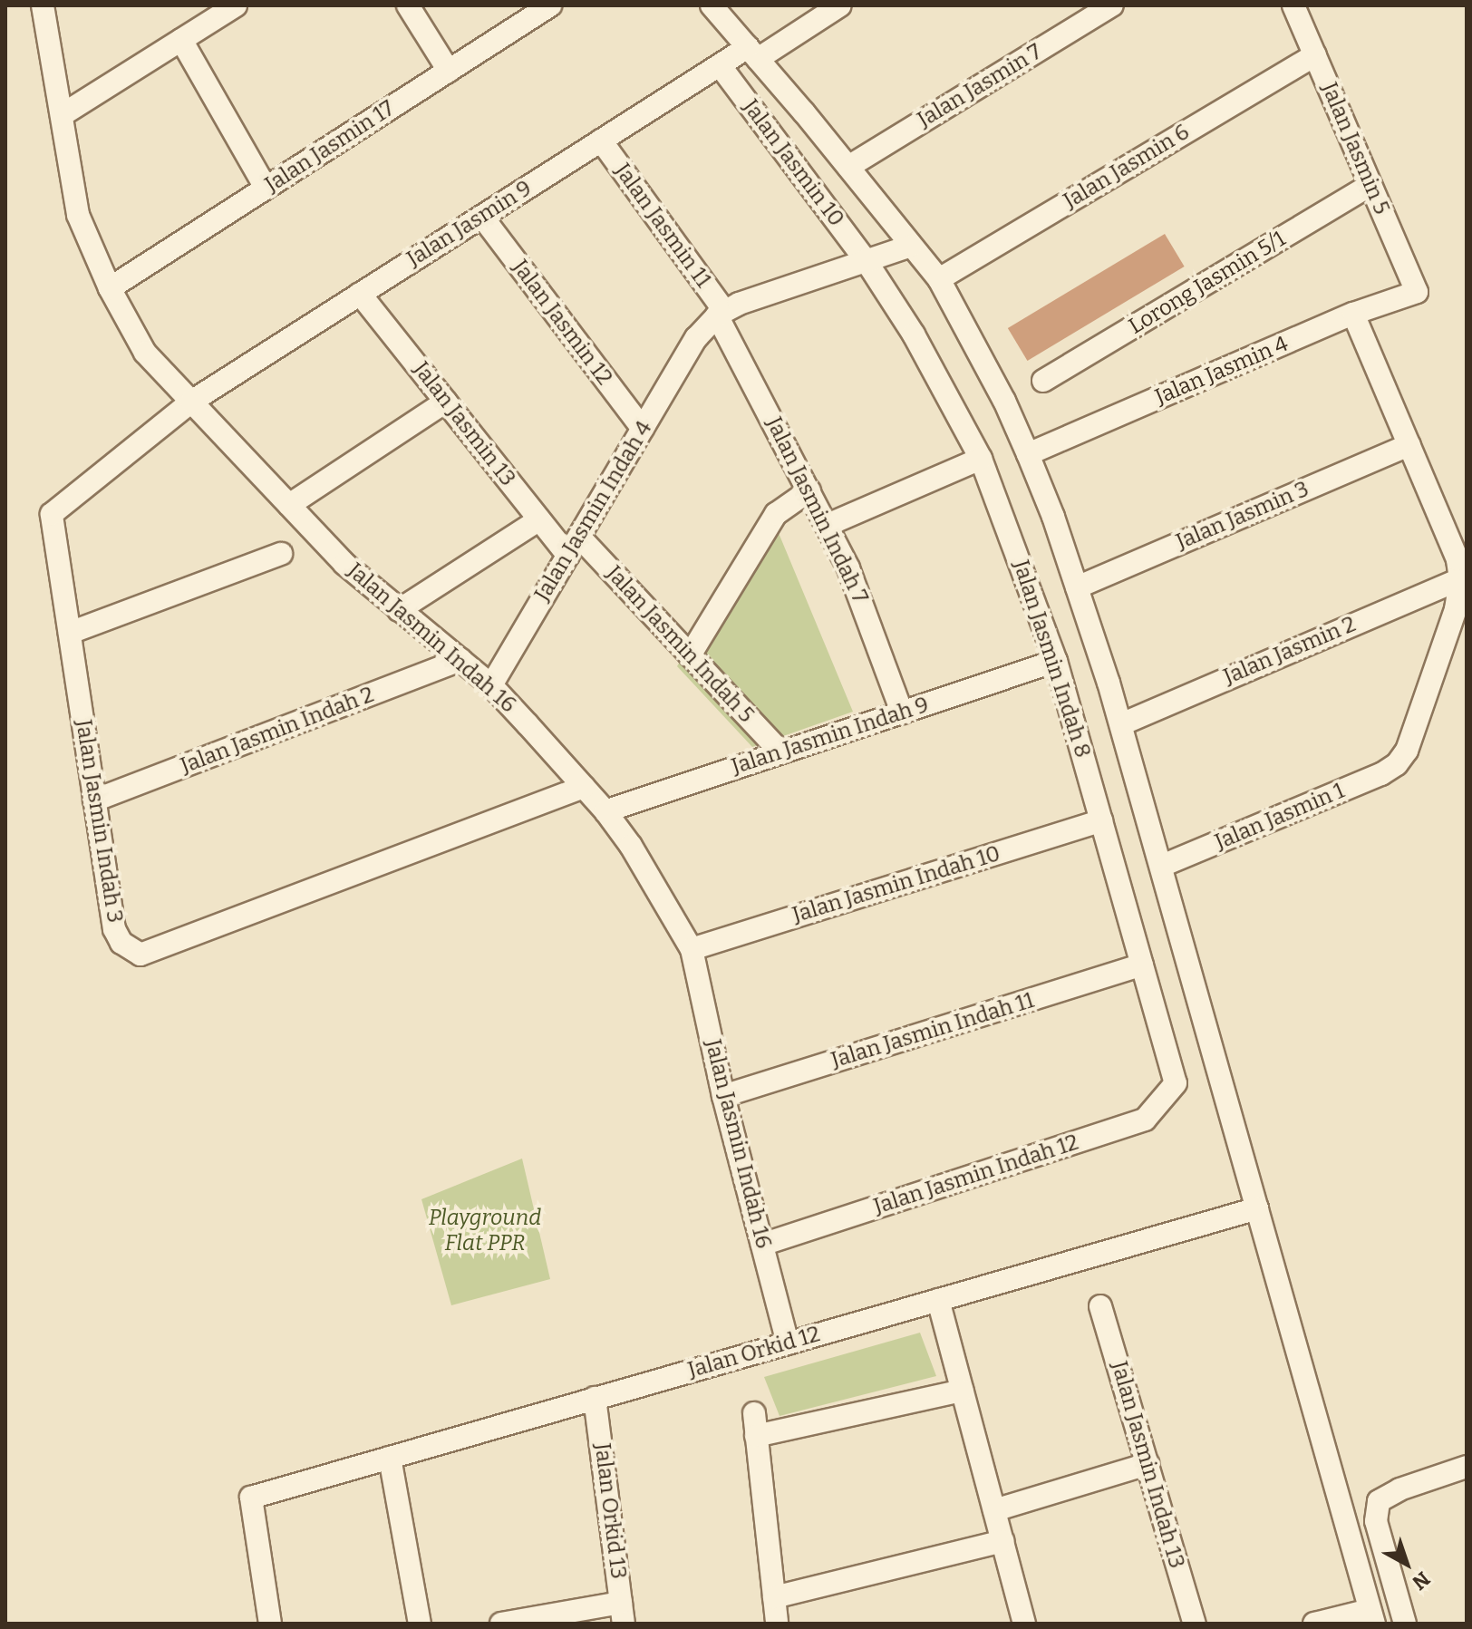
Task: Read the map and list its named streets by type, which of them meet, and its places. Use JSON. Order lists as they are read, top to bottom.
{
  "streets": {
    "street": [
      "Jalan Jasmin 7",
      "Jalan Jasmin 17",
      "Jalan Jasmin 5",
      "Jalan Jasmin 10",
      "Jalan Jasmin 6",
      "Jalan Jasmin 9",
      "Jalan Jasmin 11",
      "Lorong Jasmin 5/1",
      "Jalan Jasmin 12",
      "Jalan Jasmin 4",
      "Jalan Jasmin 13",
      "Jalan Jasmin Indah 7",
      "Jalan Jasmin Indah 4",
      "Jalan Jasmin 3",
      "Jalan Jasmin Indah 16",
      "Jalan Jasmin Indah 5",
      "Jalan Jasmin 2",
      "Jalan Jasmin Indah 8",
      "Jalan Jasmin Indah 2",
      "Jalan Jasmin Indah 9",
      "Jalan Jasmin 1",
      "Jalan Jasmin Indah 3",
      "Jalan Jasmin Indah 10",
      "Jalan Jasmin Indah 11",
      "Jalan Jasmin Indah 12",
      "Jalan Orkid 12",
      "Jalan Jasmin Indah 13",
      "Jalan Orkid 13"
    ]
  },
  "crossings": [
    ["Jalan Jasmin 17", "Jalan Jasmin Indah 16"],
    ["Jalan Jasmin 5", "Jalan Jasmin 6"],
    ["Jalan Jasmin 5", "Lorong Jasmin 5/1"],
    ["Jalan Jasmin 5", "Jalan Jasmin 4"],
    ["Jalan Jasmin 10", "Jalan Jasmin 9"],
    ["Jalan Jasmin 10", "Jalan Jasmin Indah 8"],
    ["Jalan Jasmin 9", "Jalan Jasmin 11"],
    ["Jalan Jasmin 9", "Jalan Jasmin 12"],
    ["Jalan Jasmin 9", "Jalan Jasmin 13"],
    ["Jalan Jasmin 9", "Jalan Jasmin Indah 16"],
    ["Jalan Jasmin 9", "Jalan Jasmin Indah 3"],
    ["Jalan Jasmin 11", "Jalan Jasmin Indah 7"],
    ["Jalan Jasmin 11", "Jalan Jasmin Indah 4"],
    ["Jalan Jasmin 12", "Jalan Jasmin Indah 4"],
    ["Jalan Jasmin 13", "Jalan Jasmin Indah 4"],
    ["Jalan Jasmin 13", "Jalan Jasmin Indah 5"],
    ["Jalan Jasmin Indah 7", "Jalan Jasmin Indah 4"],
    ["Jalan Jasmin Indah 7", "Jalan Jasmin Indah 9"],
    ["Jalan Jasmin Indah 4", "Jalan Jasmin Indah 16"],
    ["Jalan Jasmin Indah 4", "Jalan Jasmin Indah 5"],
    ["Jalan Jasmin Indah 16", "Jalan Jasmin Indah 2"],
    ["Jalan Jasmin Indah 16", "Jalan Jasmin Indah 9"],
    ["Jalan Jasmin Indah 16", "Jalan Jasmin Indah 3"],
    ["Jalan Jasmin Indah 16", "Jalan Jasmin Indah 10"],
    ["Jalan Jasmin Indah 16", "Jalan Jasmin Indah 11"],
    ["Jalan Jasmin Indah 16", "Jalan Jasmin Indah 12"],
    ["Jalan Jasmin Indah 16", "Jalan Orkid 12"],
    ["Jalan Jasmin Indah 5", "Jalan Jasmin Indah 9"],
    ["Jalan Jasmin 2", "Jalan Jasmin 1"],
    ["Jalan Jasmin Indah 8", "Jalan Jasmin Indah 9"],
    ["Jalan Jasmin Indah 8", "Jalan Jasmin Indah 10"],
    ["Jalan Jasmin Indah 8", "Jalan Jasmin Indah 11"],
    ["Jalan Jasmin Indah 8", "Jalan Jasmin Indah 12"],
    ["Jalan Jasmin Indah 2", "Jalan Jasmin Indah 3"],
    ["Jalan Orkid 12", "Jalan Orkid 13"]
  ],
  "parks": ["Playground Flat PPR"],
  "north": "bottom right"
}
